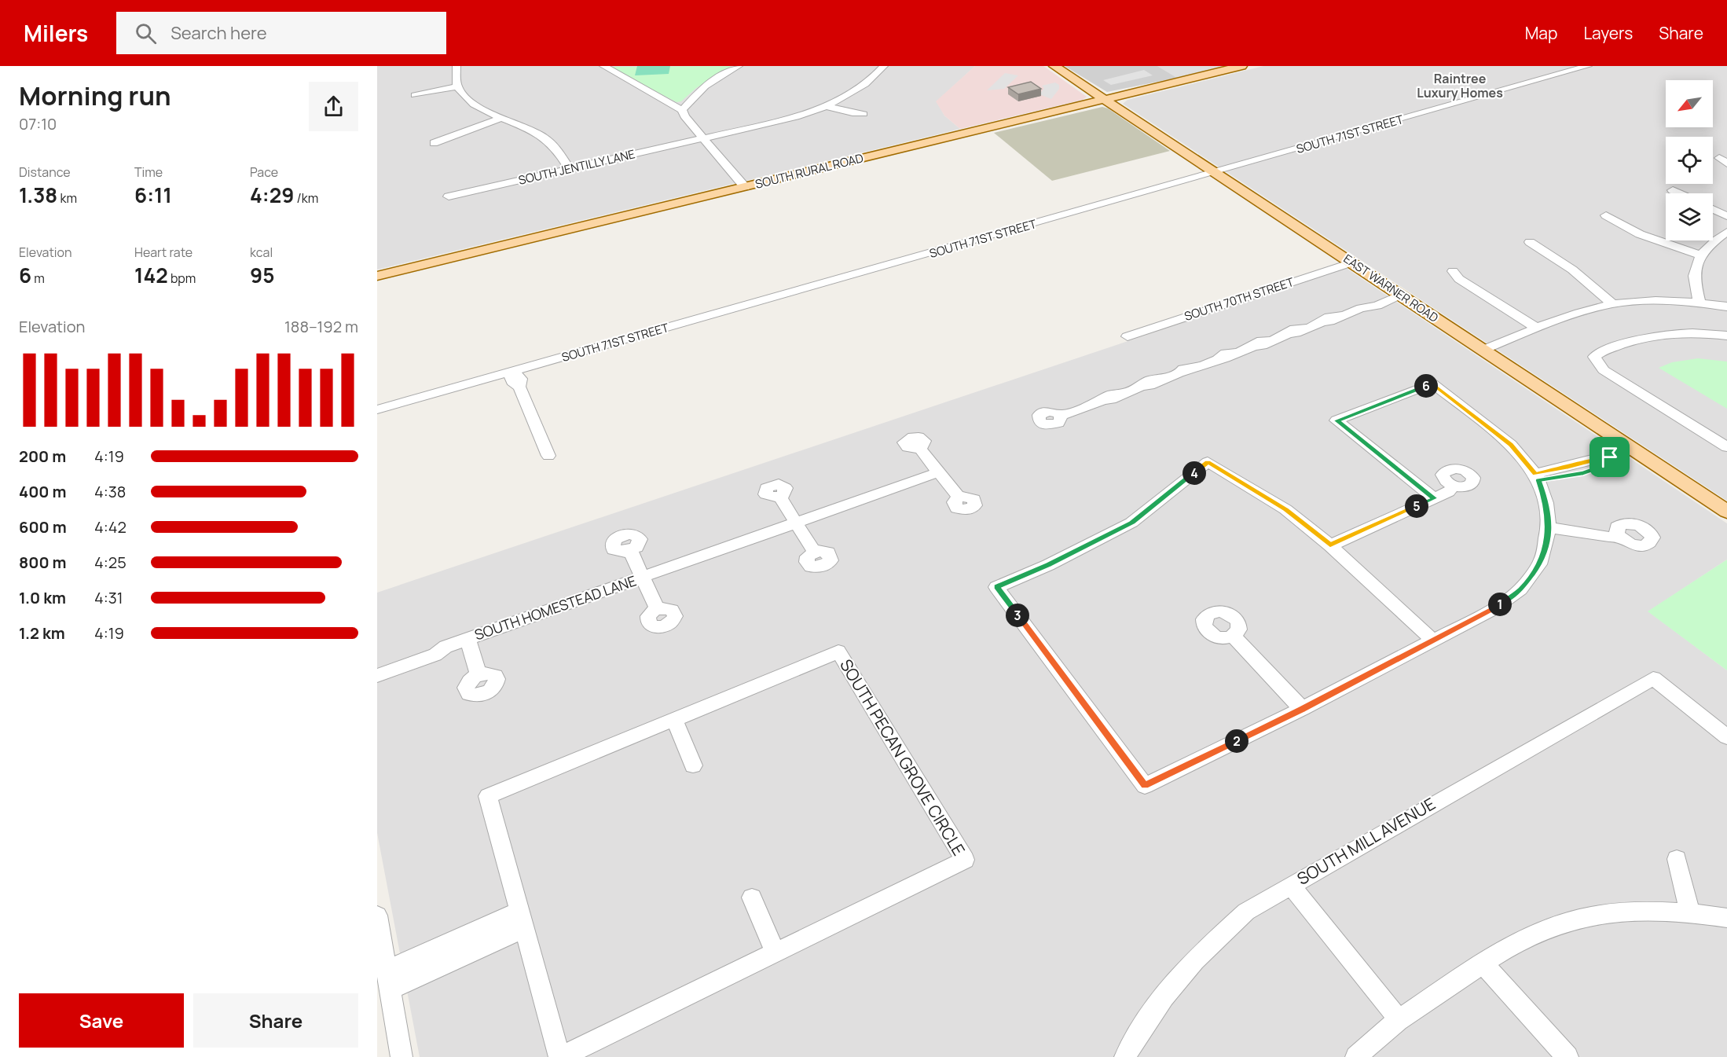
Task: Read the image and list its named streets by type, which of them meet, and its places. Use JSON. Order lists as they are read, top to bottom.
{
  "streets": {
    "main road": ["SOUTH RURAL ROAD", "EAST WARNER ROAD"],
    "street": [
      "SOUTH 71ST STREET",
      "SOUTH JENTILLY LANE",
      "SOUTH 70TH STREET",
      "SOUTH HOMESTEAD LANE",
      "SOUTH PECAN GROVE CIRCLE",
      "SOUTH MILL AVENUE"
    ]
  },
  "crossings": [
    ["SOUTH 71ST STREET", "EAST WARNER ROAD"],
    ["SOUTH RURAL ROAD", "EAST WARNER ROAD"],
    ["EAST WARNER ROAD", "SOUTH 70TH STREET"]
  ],
  "districts": ["Raintree Luxury Homes"],
  "north": "bottom left",
  "page": {
    "header": "Milers",
    "search": "Search here",
    "nav": ["Map", "Layers", "Share"],
    "heading": ["Morning run", "07:10"],
    "stats": [
      ["Distance", "1.38 km"],
      ["Time", "6:11"],
      ["Pace", "4:29 /km"],
      ["Elevation", "6 m"],
      ["Heart rate", "142 bpm"],
      ["kcal", "95"]
    ],
    "chart": ["Elevation", "188–192 m"],
    "pins": [
      "6",
      "4",
      "5",
      "1",
      "3",
      "2"
    ],
    "list": [
      {
        "name": "200 m",
        "note": "4:19"
      },
      {
        "name": "400 m",
        "note": "4:38"
      },
      {
        "name": "600 m",
        "note": "4:42"
      },
      {
        "name": "800 m",
        "note": "4:25"
      },
      {
        "name": "1.0 km",
        "note": "4:31"
      },
      {
        "name": "1.2 km",
        "note": "4:19"
      }
    ],
    "buttons": ["Save", "Share"]
  }
}
